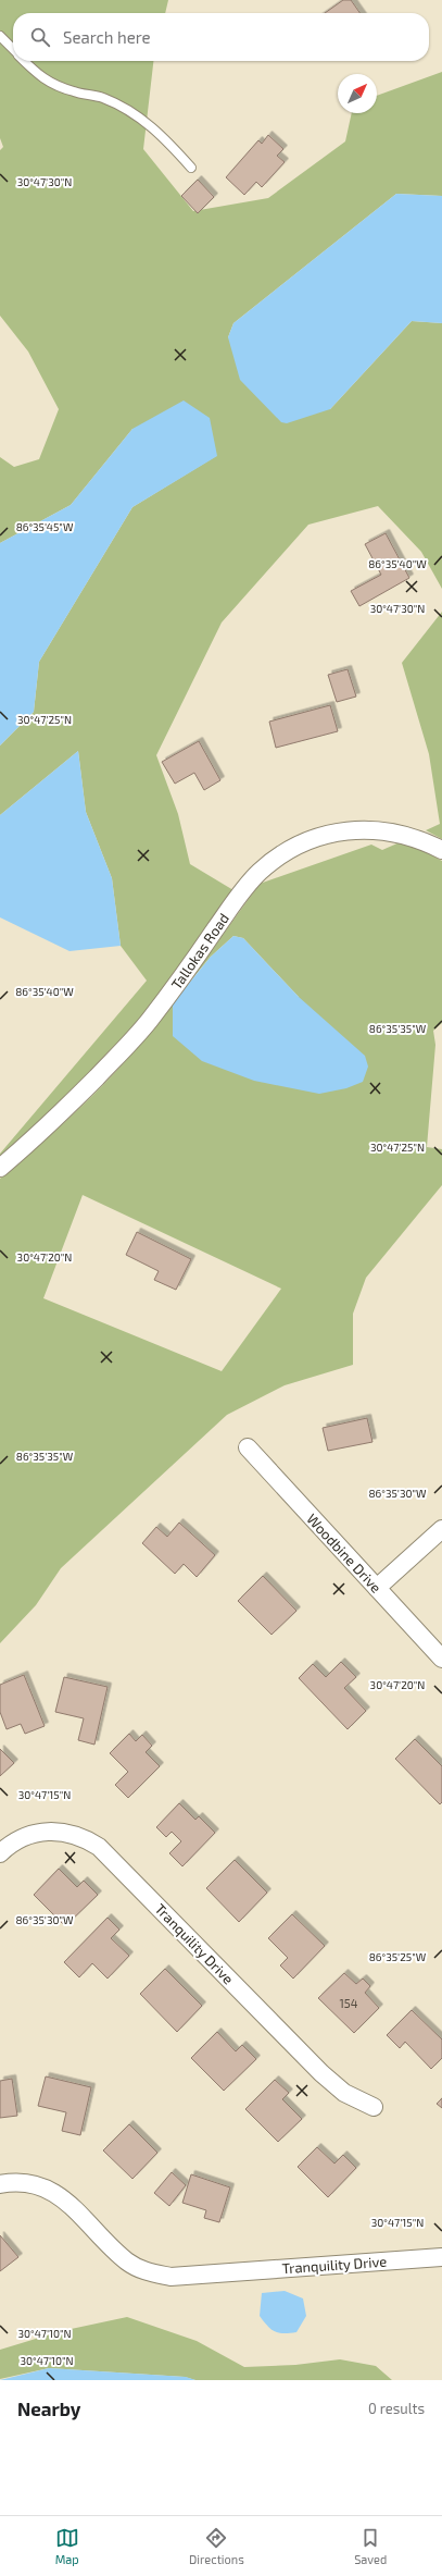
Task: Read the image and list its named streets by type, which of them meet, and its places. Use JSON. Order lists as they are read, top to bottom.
{
  "streets": {
    "street": ["Tallokas Road", "Woodbine Drive", "Tranquility Drive"]
  },
  "house_numbers": ["154"],
  "north": "top right",
  "page": {
    "search": "Search here",
    "heading": ["Nearby", "0 results"],
    "nav": ["Map", "Directions", "Saved"]
  },
  "coordinates": [
    "30°47'30\"N",
    "86°35'45\"W",
    "86°35'40\"W",
    "30°47'25\"N",
    "86°35'35\"W",
    "30°47'20\"N",
    "86°35'30\"W",
    "30°47'15\"N",
    "86°35'25\"W",
    "30°47'10\"N"
  ]
}
